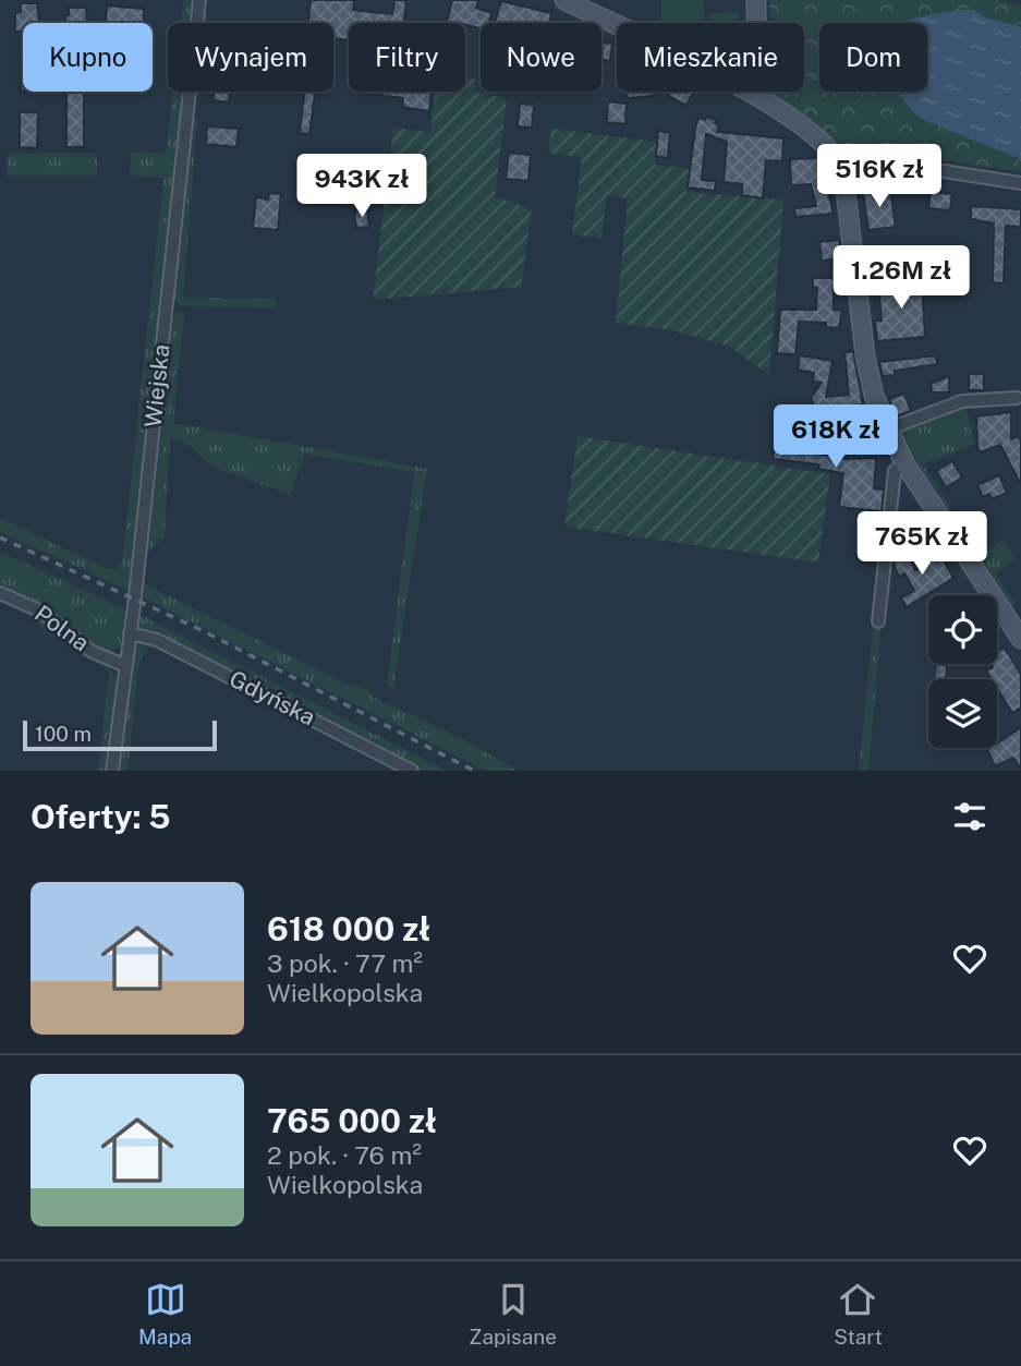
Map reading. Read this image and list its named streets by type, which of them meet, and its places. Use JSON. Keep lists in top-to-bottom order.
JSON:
{
  "streets": {
    "street": ["Wiejska", "Polna", "Gdyńska"]
  },
  "crossings": [
    ["Wiejska", "Polna"],
    ["Wiejska", "Gdyńska"]
  ],
  "scale_bar": "100 m",
  "page": {
    "chip": [
      "Kupno",
      "Wynajem",
      "Filtry",
      "Nowe",
      "Mieszkanie",
      "Dom"
    ],
    "price": [
      "516K zł",
      "943K zł",
      "1.26M zł",
      "618K zł",
      "765K zł"
    ],
    "scale": "100 m",
    "heading": "Oferty: 5",
    "list": [
      {
        "name": "618 000 zł",
        "note": "3 pok. · 77 m² · Wielkopolska"
      },
      {
        "name": "765 000 zł",
        "note": "2 pok. · 76 m² · Wielkopolska"
      }
    ],
    "tabs": ["Mapa", "Zapisane", "Start"]
  }
}
